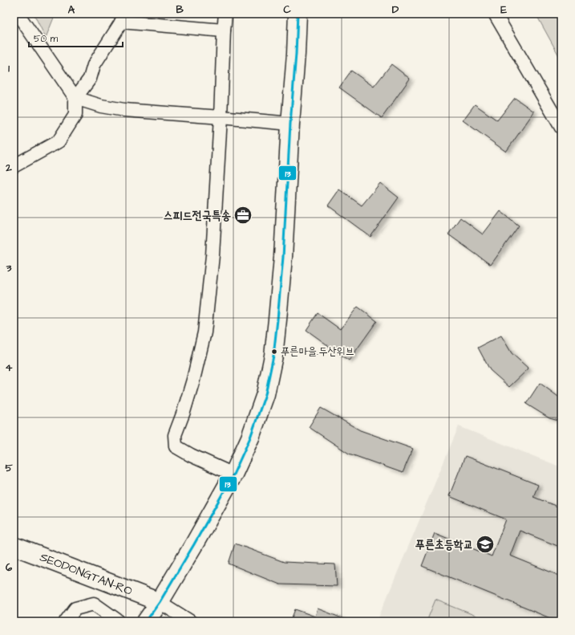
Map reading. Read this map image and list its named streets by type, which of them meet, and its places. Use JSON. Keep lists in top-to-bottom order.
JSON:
{
  "streets": {
    "street": ["SEODONGTAN-RO"]
  },
  "places": {
    "office": ["스피드전국특송"],
    "other": ["푸른마을.두산위브"],
    "school or university": ["푸른초등학교"]
  },
  "lines": ["transit line 13"],
  "scale_bar": "50 m",
  "grid": {
    "columns": [
      "A",
      "B",
      "C",
      "D",
      "E"
    ],
    "rows": [
      "1",
      "2",
      "3",
      "4",
      "5",
      "6"
    ]
  }
}
